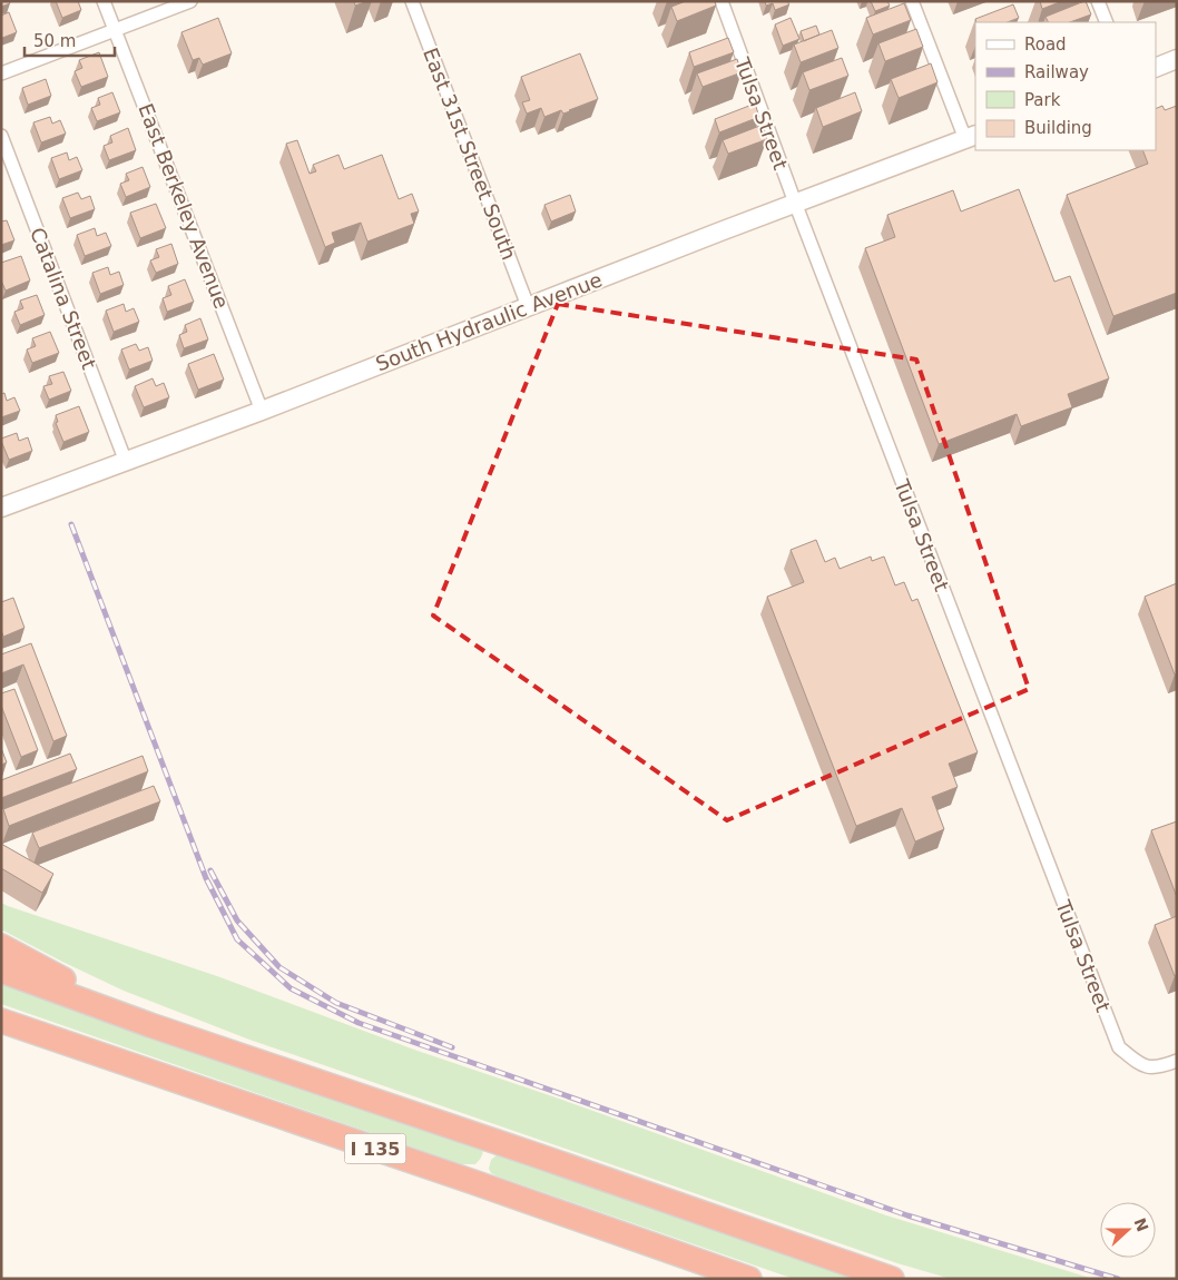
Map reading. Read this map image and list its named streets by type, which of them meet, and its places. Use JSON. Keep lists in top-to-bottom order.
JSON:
{
  "streets": {
    "highway": ["I 135"],
    "street": [
      "Tulsa Street",
      "East 31st Street South",
      "East Berkeley Avenue",
      "Catalina Street",
      "South Hydraulic Avenue"
    ]
  },
  "crossings": [
    ["Tulsa Street", "South Hydraulic Avenue"],
    ["East 31st Street South", "South Hydraulic Avenue"],
    ["East Berkeley Avenue", "South Hydraulic Avenue"],
    ["Catalina Street", "South Hydraulic Avenue"]
  ],
  "legend": [
    "Road",
    "Railway",
    "Park",
    "Building"
  ],
  "scale_bar": "50 m",
  "north": "right"
}
